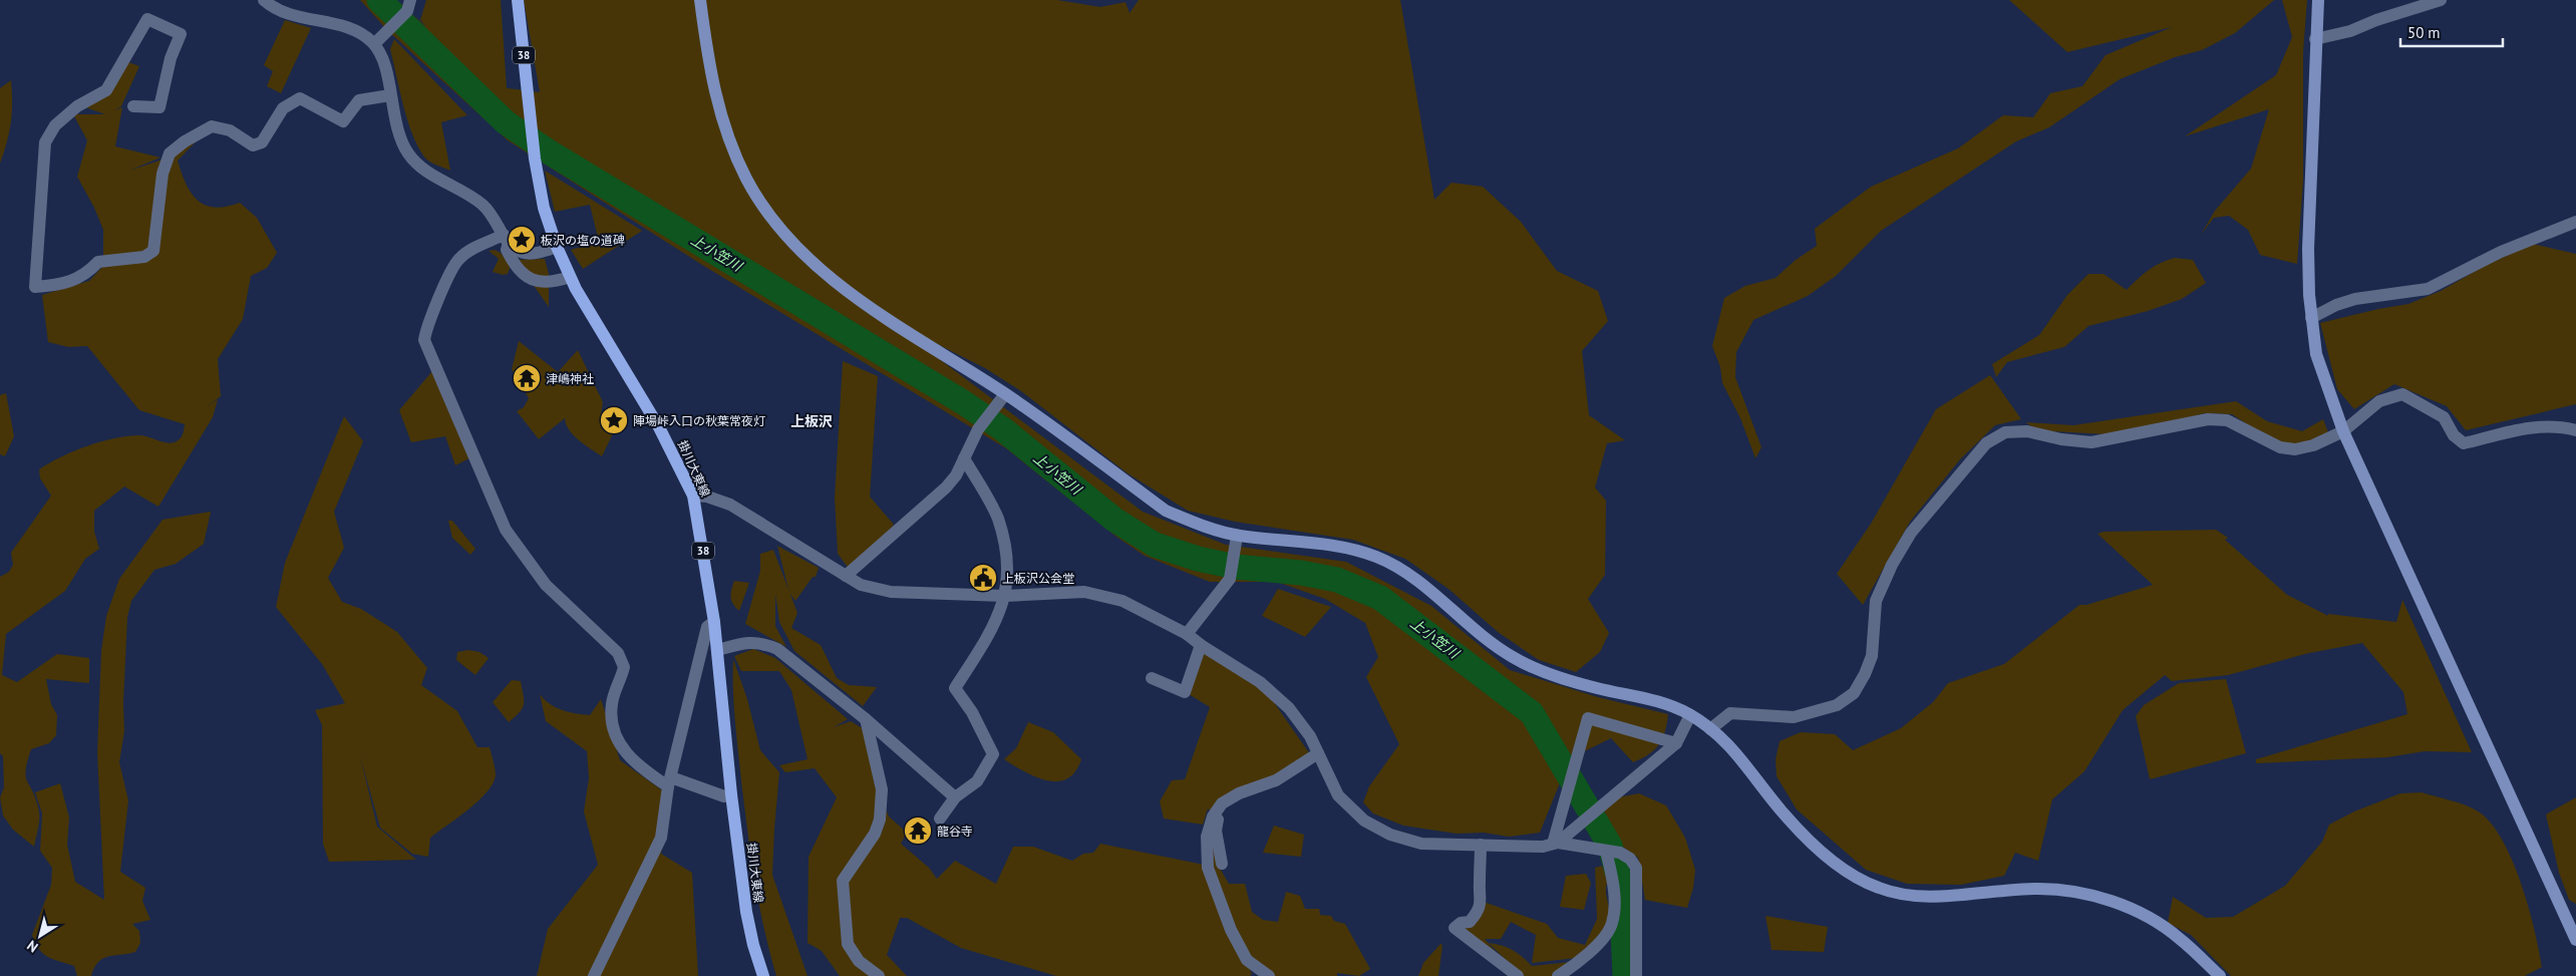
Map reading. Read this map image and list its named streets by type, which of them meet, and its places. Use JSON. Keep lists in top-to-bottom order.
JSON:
{
  "streets": {
    "main road": ["38", "掛川大東線"]
  },
  "districts": ["上板沢"],
  "water": ["上小笠川"],
  "places": {
    "place": ["板沢の塩の道碑", "陣場峠入口の秋葉常夜灯"],
    "temple": ["津嶋神社", "龍谷寺"],
    "public building": ["上板沢公会堂"]
  },
  "scale_bar": "50 m",
  "north": "bottom left"
}
